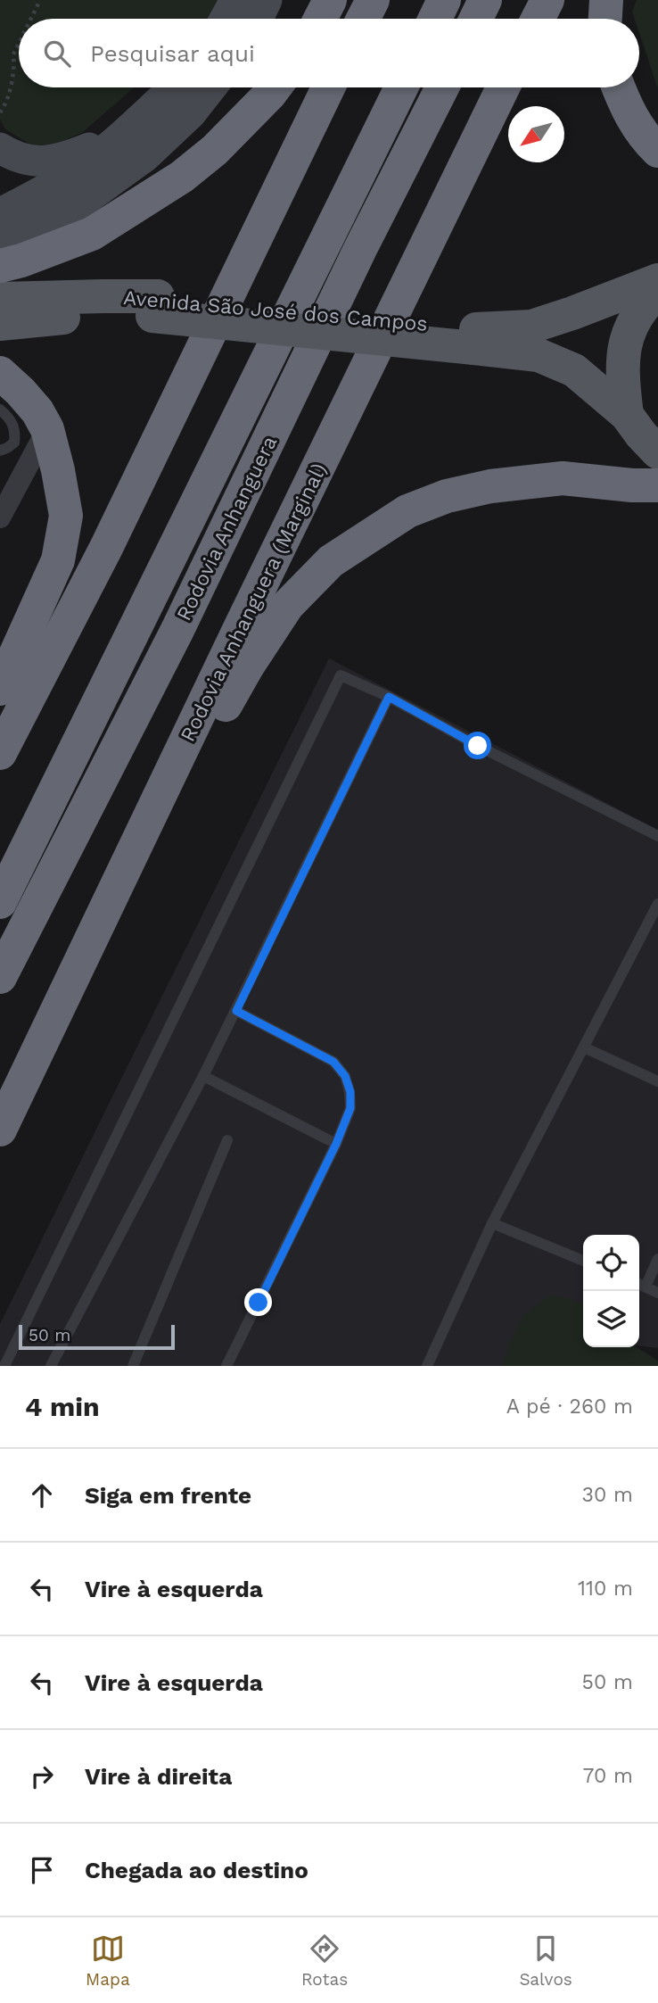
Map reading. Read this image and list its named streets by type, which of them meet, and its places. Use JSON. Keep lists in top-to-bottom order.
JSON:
{
  "streets": {
    "highway": ["Rodovia Anhanguera", "Rodovia Anhanguera (Marginal)"],
    "main road": ["Avenida São José dos Campos"]
  },
  "scale_bar": "50 m",
  "north": "bottom left",
  "page": {
    "search": "Pesquisar aqui",
    "scale": "50 m",
    "heading": ["4 min", "A pé · 260 m"],
    "list": [
      ["Siga em frente", "30 m"],
      ["Vire à esquerda", "110 m"],
      ["Vire à esquerda", "50 m"],
      ["Vire à direita", "70 m"],
      "Chegada ao destino"
    ],
    "nav": ["Mapa", "Rotas", "Salvos"]
  }
}
